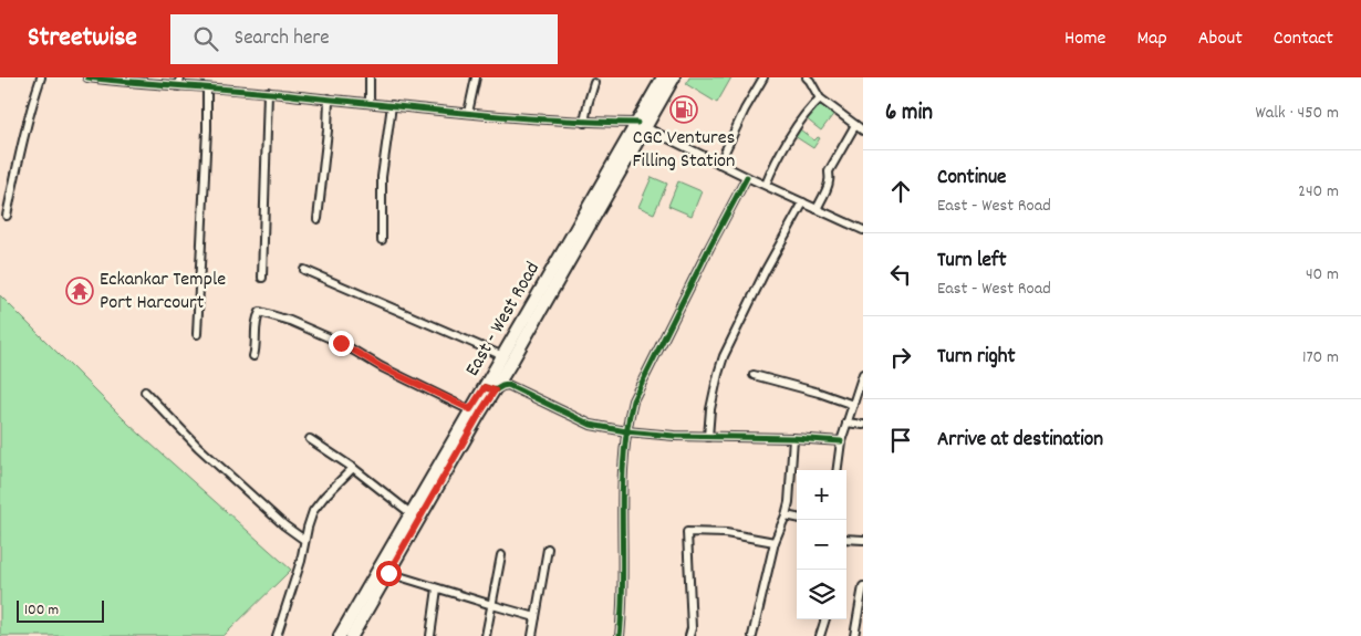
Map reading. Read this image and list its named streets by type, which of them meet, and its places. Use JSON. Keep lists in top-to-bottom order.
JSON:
{
  "streets": {
    "main road": ["East - West Road"]
  },
  "places": {
    "fuel station": ["CGC Ventures Filling Station"],
    "temple": ["Eckankar Temple Port Harcourt"]
  },
  "scale_bar": "100 m",
  "page": {
    "header": "Streetwise",
    "search": "Search here",
    "nav": [
      "Home",
      "Map",
      "About",
      "Contact"
    ],
    "heading": ["6 min", "Walk · 450 m"],
    "list": [
      ["Continue", "East - West Road", "240 m"],
      ["Turn left", "East - West Road", "40 m"],
      ["Turn right", "170 m"],
      "Arrive at destination"
    ],
    "map_buttons": ["+", "−"],
    "scale": "100 m"
  }
}
